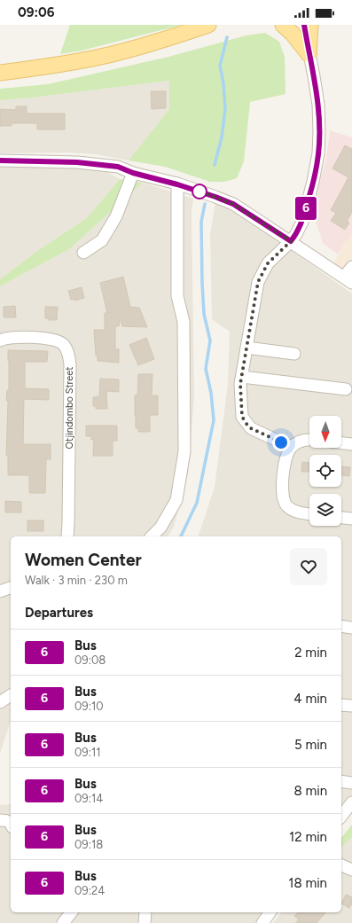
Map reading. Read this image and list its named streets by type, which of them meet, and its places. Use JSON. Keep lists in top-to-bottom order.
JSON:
{
  "streets": {
    "street": ["Otjindombo Street"]
  },
  "lines": ["bus line 6"],
  "north": "bottom",
  "page": {
    "status": "09:06",
    "on_map": "6",
    "heading": [
      ["Women Center", "Walk · 3 min · 230 m"],
      "Departures"
    ],
    "list": [
      {
        "mark": "6",
        "name": "Bus",
        "note": "09:08",
        "value": "2 min"
      },
      {
        "mark": "6",
        "name": "Bus",
        "note": "09:10",
        "value": "4 min"
      },
      {
        "mark": "6",
        "name": "Bus",
        "note": "09:11",
        "value": "5 min"
      },
      {
        "mark": "6",
        "name": "Bus",
        "note": "09:14",
        "value": "8 min"
      },
      {
        "mark": "6",
        "name": "Bus",
        "note": "09:18",
        "value": "12 min"
      },
      {
        "mark": "6",
        "name": "Bus",
        "note": "09:24",
        "value": "18 min"
      }
    ]
  }
}
